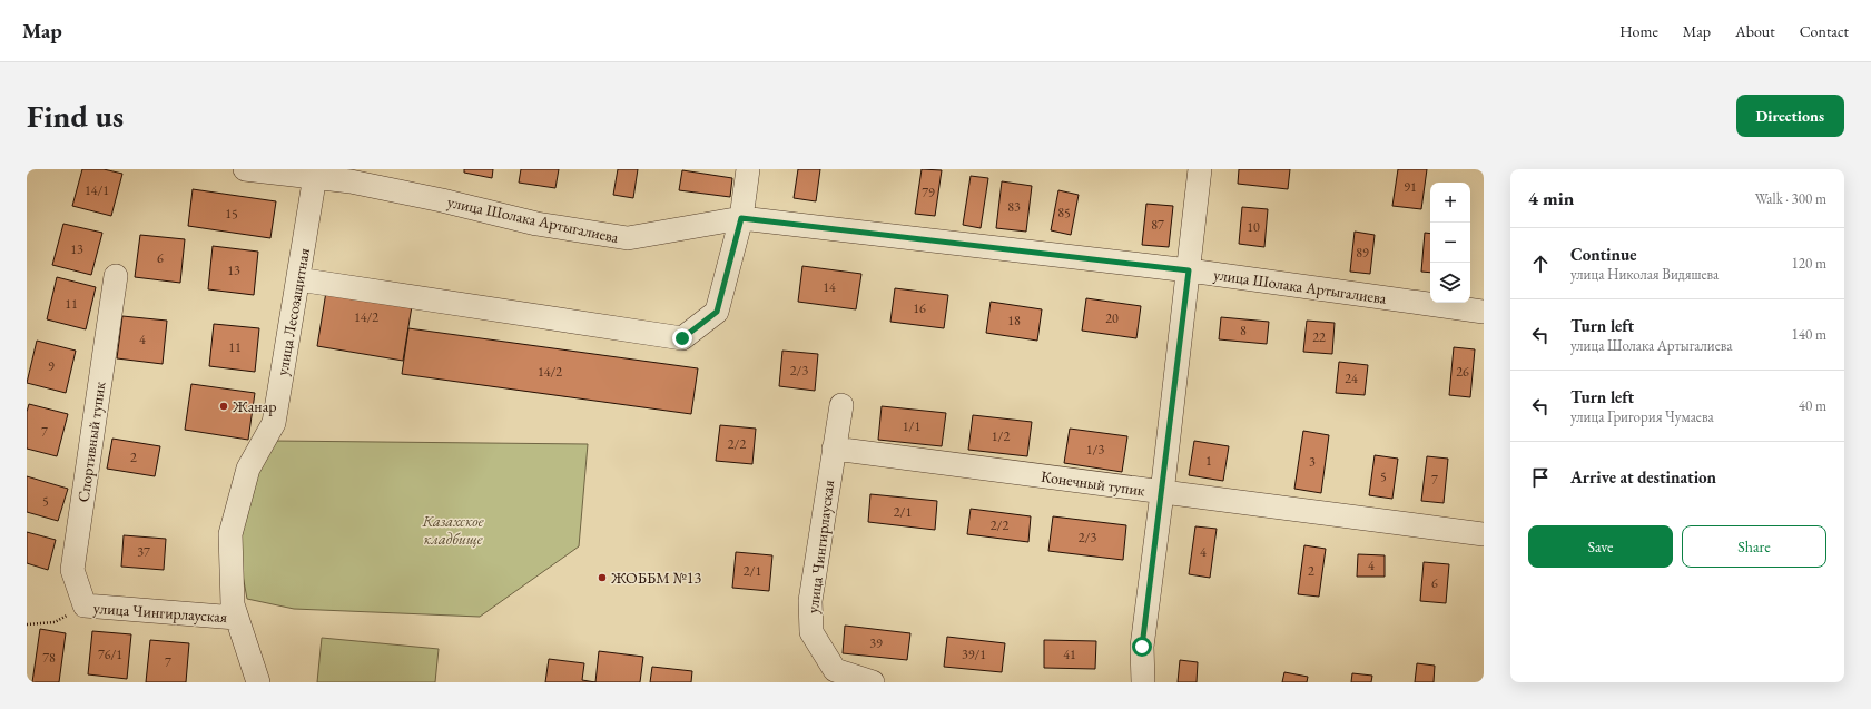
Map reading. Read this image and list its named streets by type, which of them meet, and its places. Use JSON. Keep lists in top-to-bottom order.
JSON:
{
  "streets": {
    "street": [
      "улица Шолака Артыгалиева",
      "улица Лесозащитная",
      "Спортивный тупик",
      "Конечный тупик",
      "улица Чингирлауская"
    ]
  },
  "crossings": [
    ["улица Шолака Артыгалиева", "улица Лесозащитная"],
    ["улица Лесозащитная", "улица Чингирлауская"],
    ["Спортивный тупик", "улица Чингирлауская"],
    ["Конечный тупик", "улица Чингирлауская"]
  ],
  "parks": ["Казахское кладбище"],
  "places": ["Жанар", "ЖОББМ №13"],
  "house_numbers": [
    "91",
    "14/1",
    "79",
    "83",
    "85",
    "15",
    "87",
    "10",
    "13",
    "89",
    "6",
    "13",
    "14",
    "11",
    "16",
    "14/2",
    "20",
    "18",
    "8",
    "22",
    "4",
    "11",
    "9",
    "2/3",
    "14/2",
    "26",
    "24",
    "1/1",
    "7",
    "1/2",
    "2/2",
    "1/3",
    "2",
    "1",
    "3",
    "5",
    "7",
    "5",
    "2/1",
    "2/2",
    "2/3",
    "37",
    "4",
    "4",
    "2/1",
    "2",
    "6",
    "39",
    "76/1",
    "39/1",
    "41",
    "78",
    "7"
  ],
  "page": {
    "header": "Map",
    "nav": [
      "Home",
      "Map",
      "About",
      "Contact"
    ],
    "buttons": [
      "Directions",
      ["Save", "Share"]
    ],
    "title": "Find us",
    "heading": ["4 min", "Walk · 300 m"],
    "map_buttons": ["+", "−"],
    "list": [
      ["Continue", "улица Николая Видяшева", "120 m"],
      ["Turn left", "улица Шолака Артыгалиева", "140 m"],
      ["Turn left", "улица Григория Чумаева", "40 m"],
      "Arrive at destination"
    ]
  }
}
